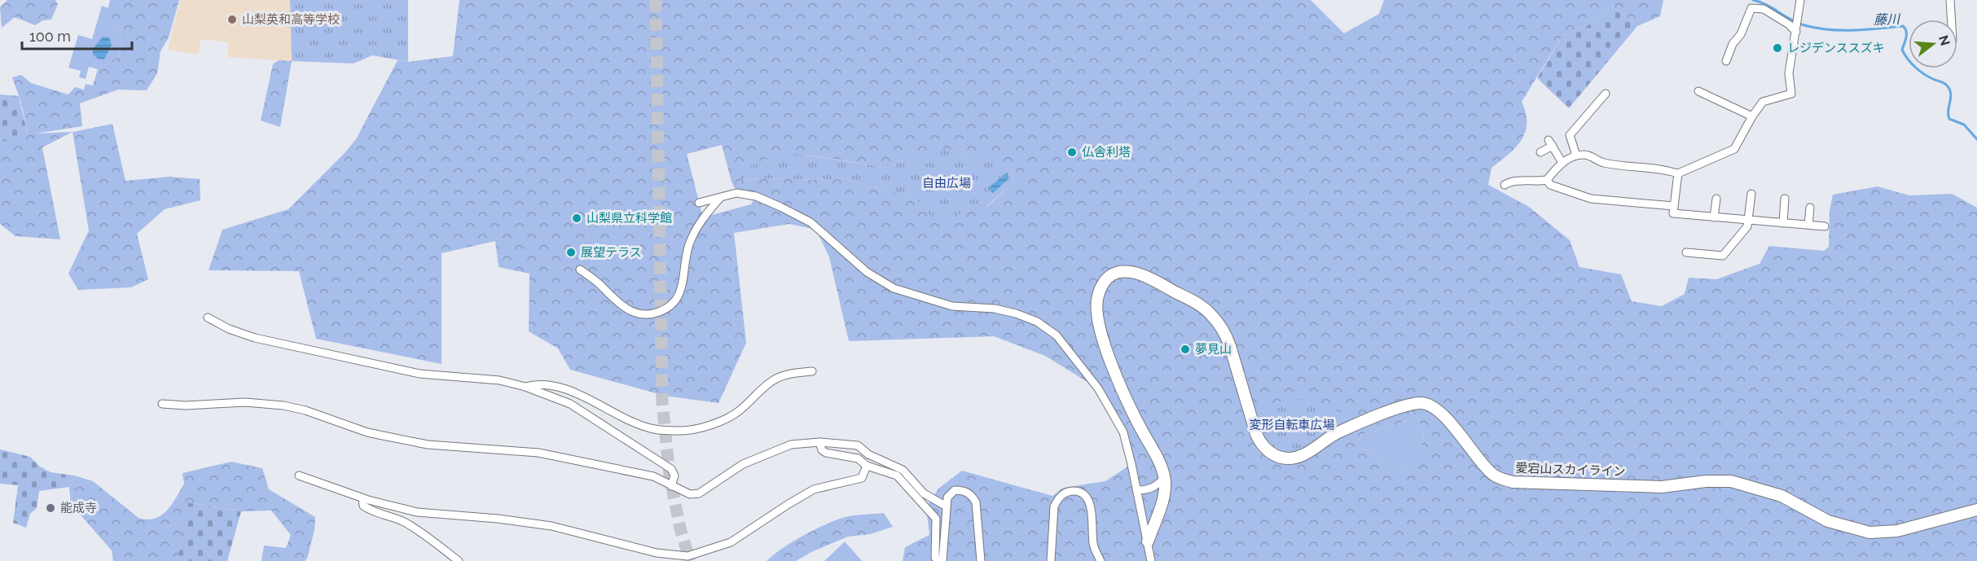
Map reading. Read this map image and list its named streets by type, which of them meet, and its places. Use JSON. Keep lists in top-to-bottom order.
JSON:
{
  "streets": {
    "main road": ["愛宕山スカイライン"]
  },
  "water": ["藤川"],
  "parks": ["自由広場", "変形自転車広場"],
  "places": [
    "山梨英和高等学校",
    "レジデンススズキ",
    "仏舎利塔",
    "山梨県立科学館",
    "展望テラス",
    "夢見山",
    "能成寺"
  ],
  "scale_bar": "100 m",
  "north": "right"
}
